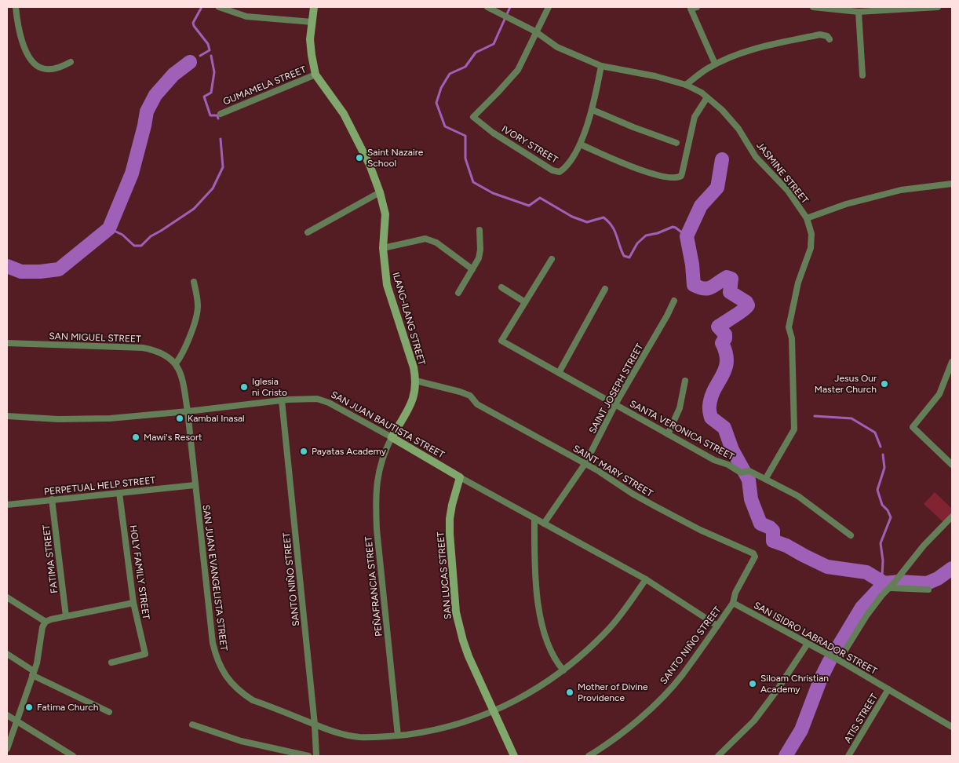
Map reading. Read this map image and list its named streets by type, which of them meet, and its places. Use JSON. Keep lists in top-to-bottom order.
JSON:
{
  "streets": {
    "street": [
      "GUMAMELA STREET",
      "IVORY STREET",
      "JASMINE STREET",
      "ILANG-ILANG STREET",
      "SAN MIGUEL STREET",
      "SAINT JOSEPH STREET",
      "SAN JUAN BAUTISTA STREET",
      "SANTA VERONICA STREET",
      "SAINT MARY STREET",
      "PERPETUAL HELP STREET",
      "FATIMA STREET",
      "HOLY FAMILY STREET",
      "SAN LUCAS STREET",
      "SAN JUAN EVANGELISTA STREET",
      "SANTO NIÑO STREET",
      "PEÑAFRANCIA STREET",
      "SAN ISIDRO LABRADOR STREET",
      "ATIS STREET"
    ]
  },
  "crossings": [
    ["GUMAMELA STREET", "ILANG-ILANG STREET"],
    ["IVORY STREET", "JASMINE STREET"],
    ["JASMINE STREET", "SANTA VERONICA STREET"],
    ["ILANG-ILANG STREET", "SAN JUAN BAUTISTA STREET"],
    ["ILANG-ILANG STREET", "SAINT MARY STREET"],
    ["ILANG-ILANG STREET", "PEÑAFRANCIA STREET"],
    ["SAINT JOSEPH STREET", "SAN JUAN BAUTISTA STREET"],
    ["SAINT JOSEPH STREET", "SANTA VERONICA STREET"],
    ["SAINT JOSEPH STREET", "SAINT MARY STREET"],
    ["SAN JUAN BAUTISTA STREET", "SAN LUCAS STREET"],
    ["SAN JUAN BAUTISTA STREET", "SAN JUAN EVANGELISTA STREET"],
    ["SAN JUAN BAUTISTA STREET", "SANTO NIÑO STREET"],
    ["SAN JUAN BAUTISTA STREET", "PEÑAFRANCIA STREET"],
    ["SAINT MARY STREET", "SANTO NIÑO STREET"],
    ["SAINT MARY STREET", "SAN ISIDRO LABRADOR STREET"],
    ["PERPETUAL HELP STREET", "FATIMA STREET"],
    ["PERPETUAL HELP STREET", "HOLY FAMILY STREET"],
    ["PERPETUAL HELP STREET", "SAN JUAN EVANGELISTA STREET"],
    ["SAN LUCAS STREET", "SAN JUAN EVANGELISTA STREET"],
    ["SAN JUAN EVANGELISTA STREET", "SANTO NIÑO STREET"],
    ["SAN JUAN EVANGELISTA STREET", "PEÑAFRANCIA STREET"],
    ["SANTO NIÑO STREET", "SAN ISIDRO LABRADOR STREET"],
    ["SAN ISIDRO LABRADOR STREET", "ATIS STREET"]
  ],
  "places": [
    "Saint Nazaire School",
    "Jesus Our Master Church",
    "Iglesia ni Cristo",
    "Kambal Inasal",
    "Mawi's Resort",
    "Payatas Academy",
    "Siloam Christian Academy",
    "Mother of Divine Providence",
    "Fatima Church"
  ]
}
